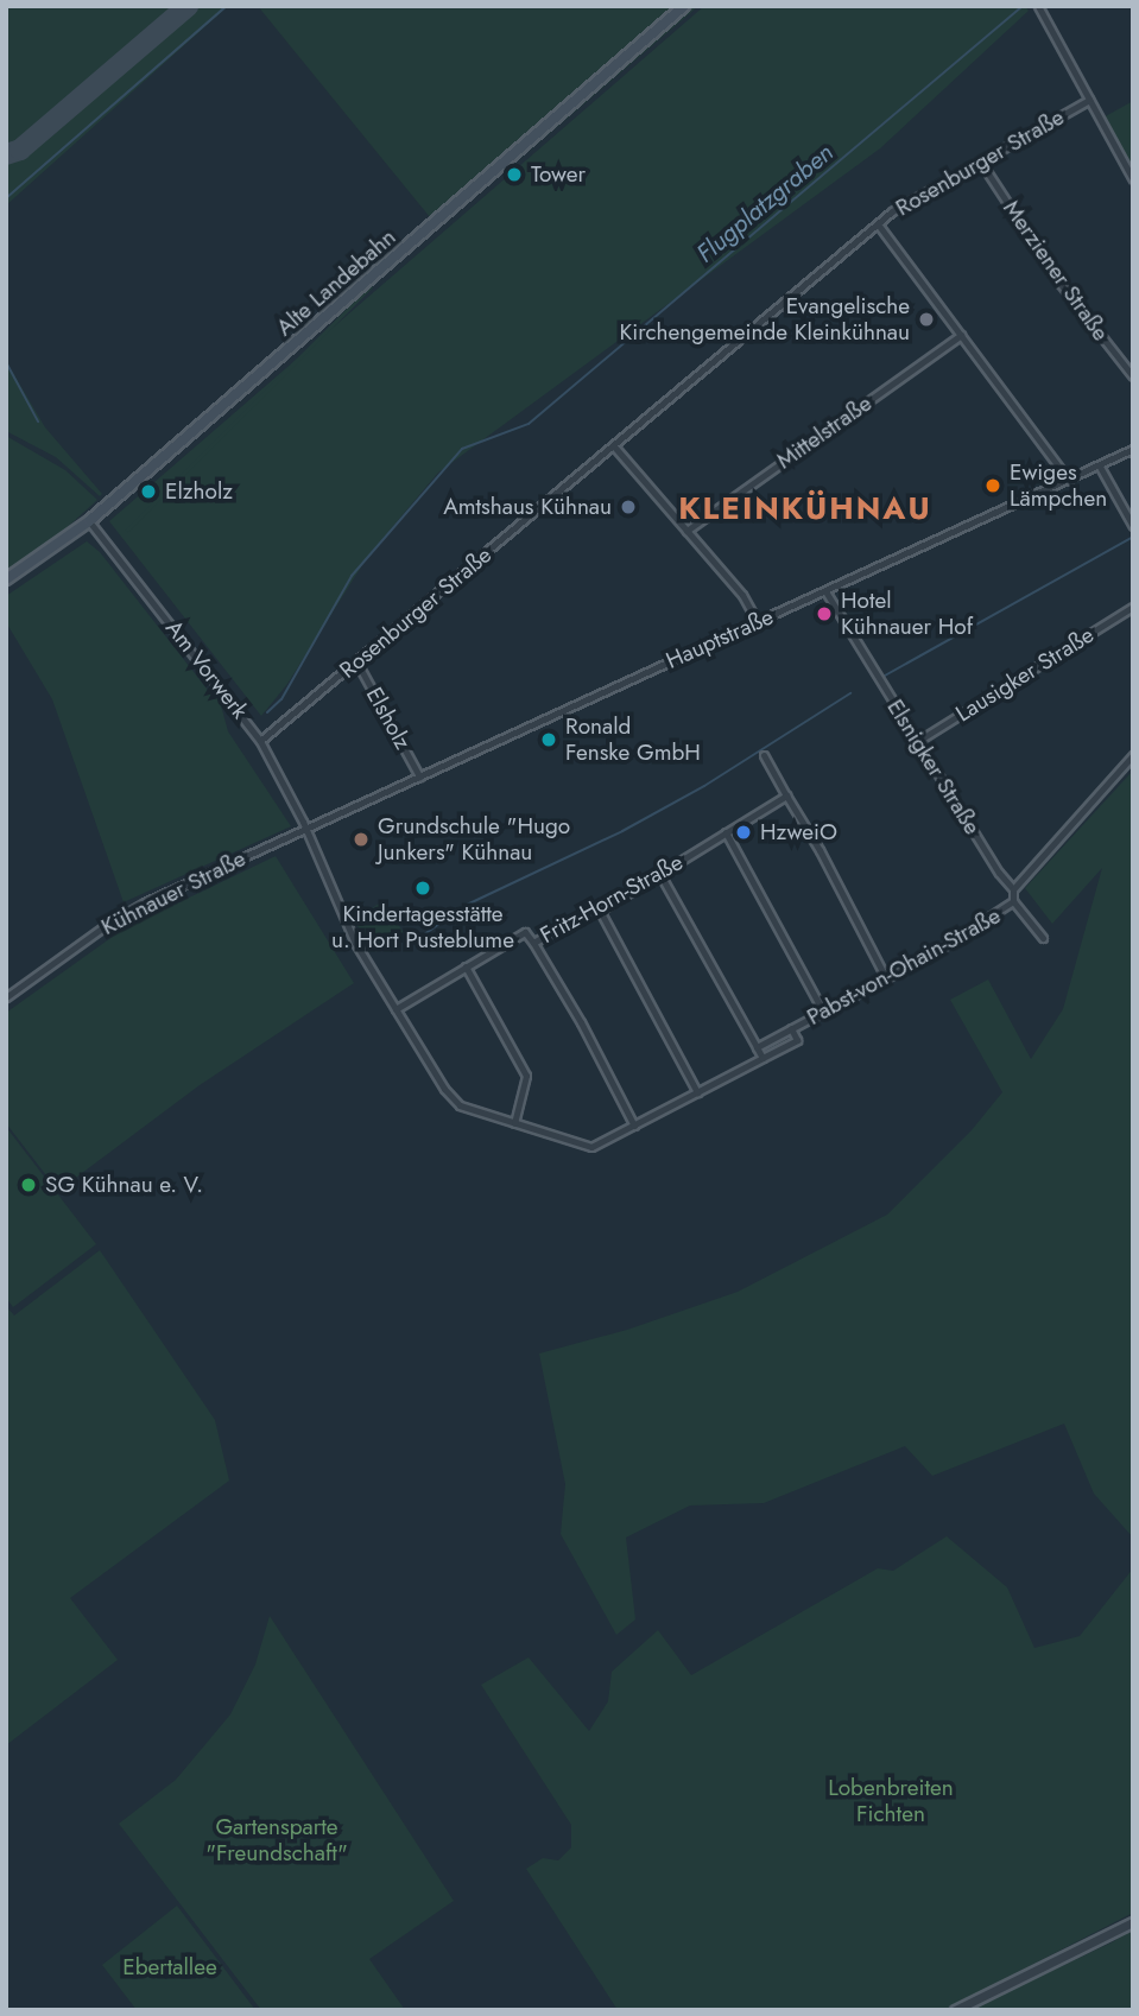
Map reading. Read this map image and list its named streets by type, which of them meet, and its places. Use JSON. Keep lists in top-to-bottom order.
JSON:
{
  "streets": {
    "main road": ["Alte Landebahn"],
    "street": [
      "Rosenburger Straße",
      "Merziener Straße",
      "Mittelstraße",
      "Hauptstraße",
      "Am Vorwerk",
      "Lausigker Straße",
      "Elsholz",
      "Elsnigker Straße",
      "Kühnauer Straße",
      "Fritz-Horn-Straße",
      "Pabst-von-Ohain-Straße"
    ]
  },
  "crossings": [
    ["Rosenburger Straße", "Merziener Straße"],
    ["Rosenburger Straße", "Am Vorwerk"],
    ["Rosenburger Straße", "Elsholz"],
    ["Alte Landebahn", "Am Vorwerk"],
    ["Hauptstraße", "Am Vorwerk"],
    ["Hauptstraße", "Elsholz"],
    ["Hauptstraße", "Elsnigker Straße"],
    ["Hauptstraße", "Kühnauer Straße"],
    ["Hauptstraße", "Pabst-von-Ohain-Straße"],
    ["Am Vorwerk", "Kühnauer Straße"],
    ["Am Vorwerk", "Pabst-von-Ohain-Straße"],
    ["Lausigker Straße", "Elsnigker Straße"],
    ["Kühnauer Straße", "Pabst-von-Ohain-Straße"],
    ["Fritz-Horn-Straße", "Pabst-von-Ohain-Straße"]
  ],
  "districts": ["KLEINKÜHNAU"],
  "water": ["Flugplatzgraben"],
  "parks": ["Lobenbreiten Fichten", "Gartensparte \"Freundschaft\"", "Ebertallee"],
  "places": [
    "Tower",
    "Evangelische Kirchengemeinde Kleinkühnau",
    "Ewiges Lämpchen",
    "Elzholz",
    "Amtshaus Kühnau",
    "Hotel Kühnauer Hof",
    "Ronald Fenske GmbH",
    "HzweiO",
    "Grundschule \"Hugo Junkers\" Kühnau",
    "Kindertagesstätte u. Hort Pusteblume",
    "SG Kühnau e. V."
  ]
}
